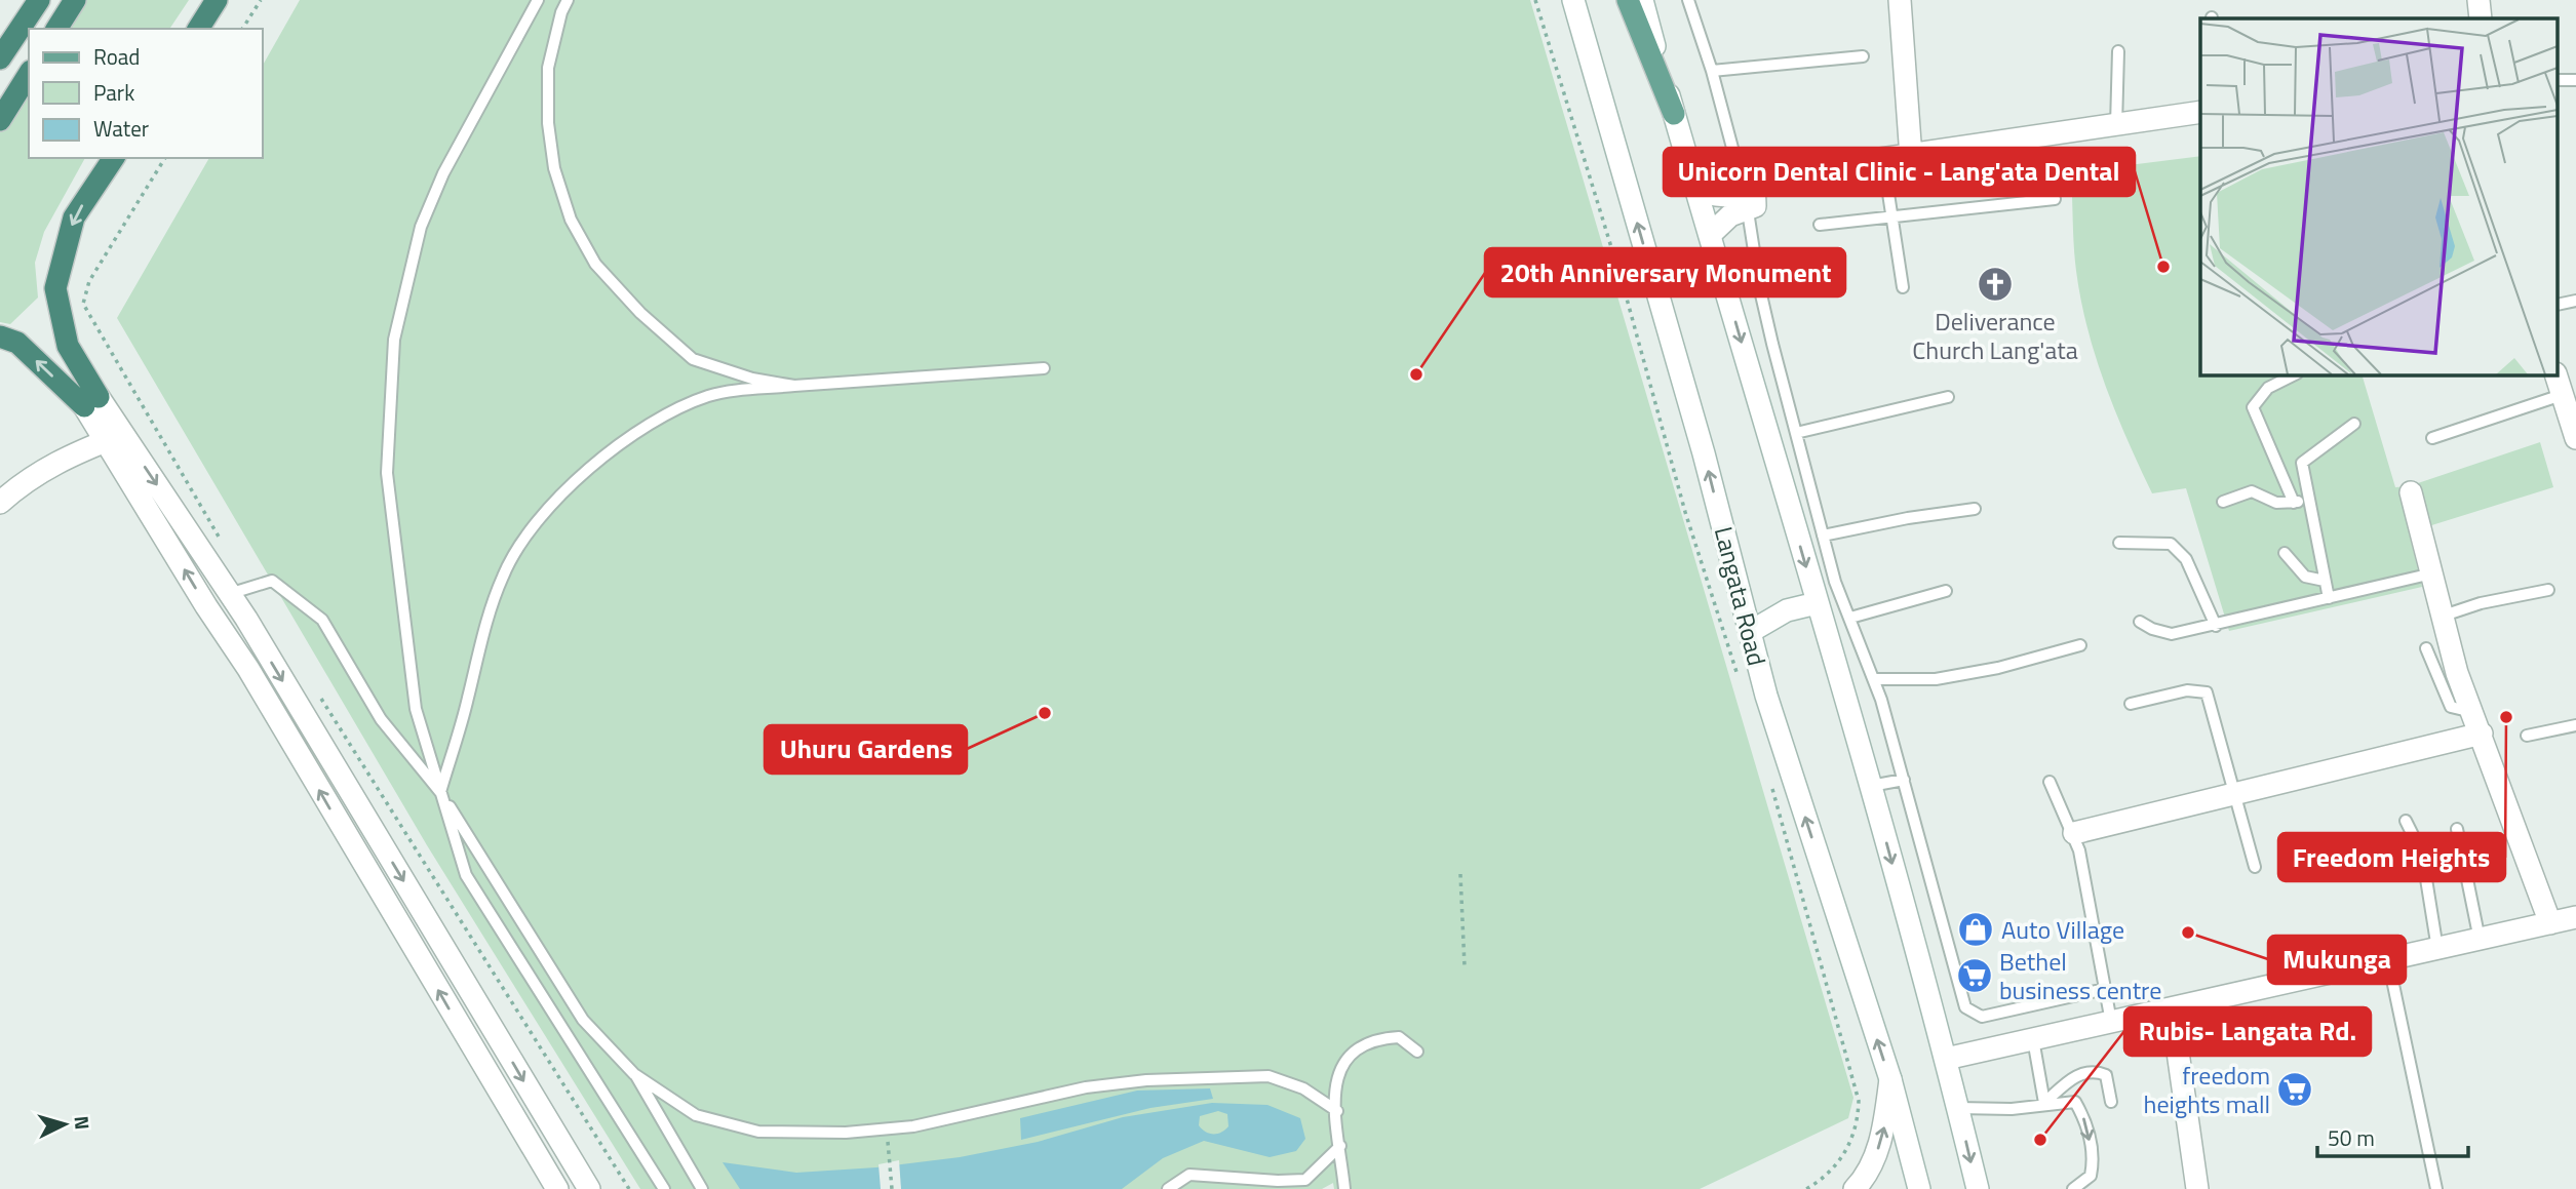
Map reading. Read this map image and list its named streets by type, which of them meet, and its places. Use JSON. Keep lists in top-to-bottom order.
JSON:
{
  "streets": {
    "street": ["Langata Road"]
  },
  "places": {
    "other": [
      "Unicorn Dental Clinic - Lang'ata Dental",
      "20th Anniversary Monument",
      "Uhuru Gardens",
      "Freedom Heights",
      "Mukunga",
      "Rubis- Langata Rd."
    ],
    "church": ["Deliverance Church Lang'ata"],
    "shop": ["Auto Village"],
    "supermarket": ["Bethel business centre", "freedom heights mall"]
  },
  "legend": ["Road", "Park", "Water"],
  "scale_bar": "50 m",
  "north": "right"
}
